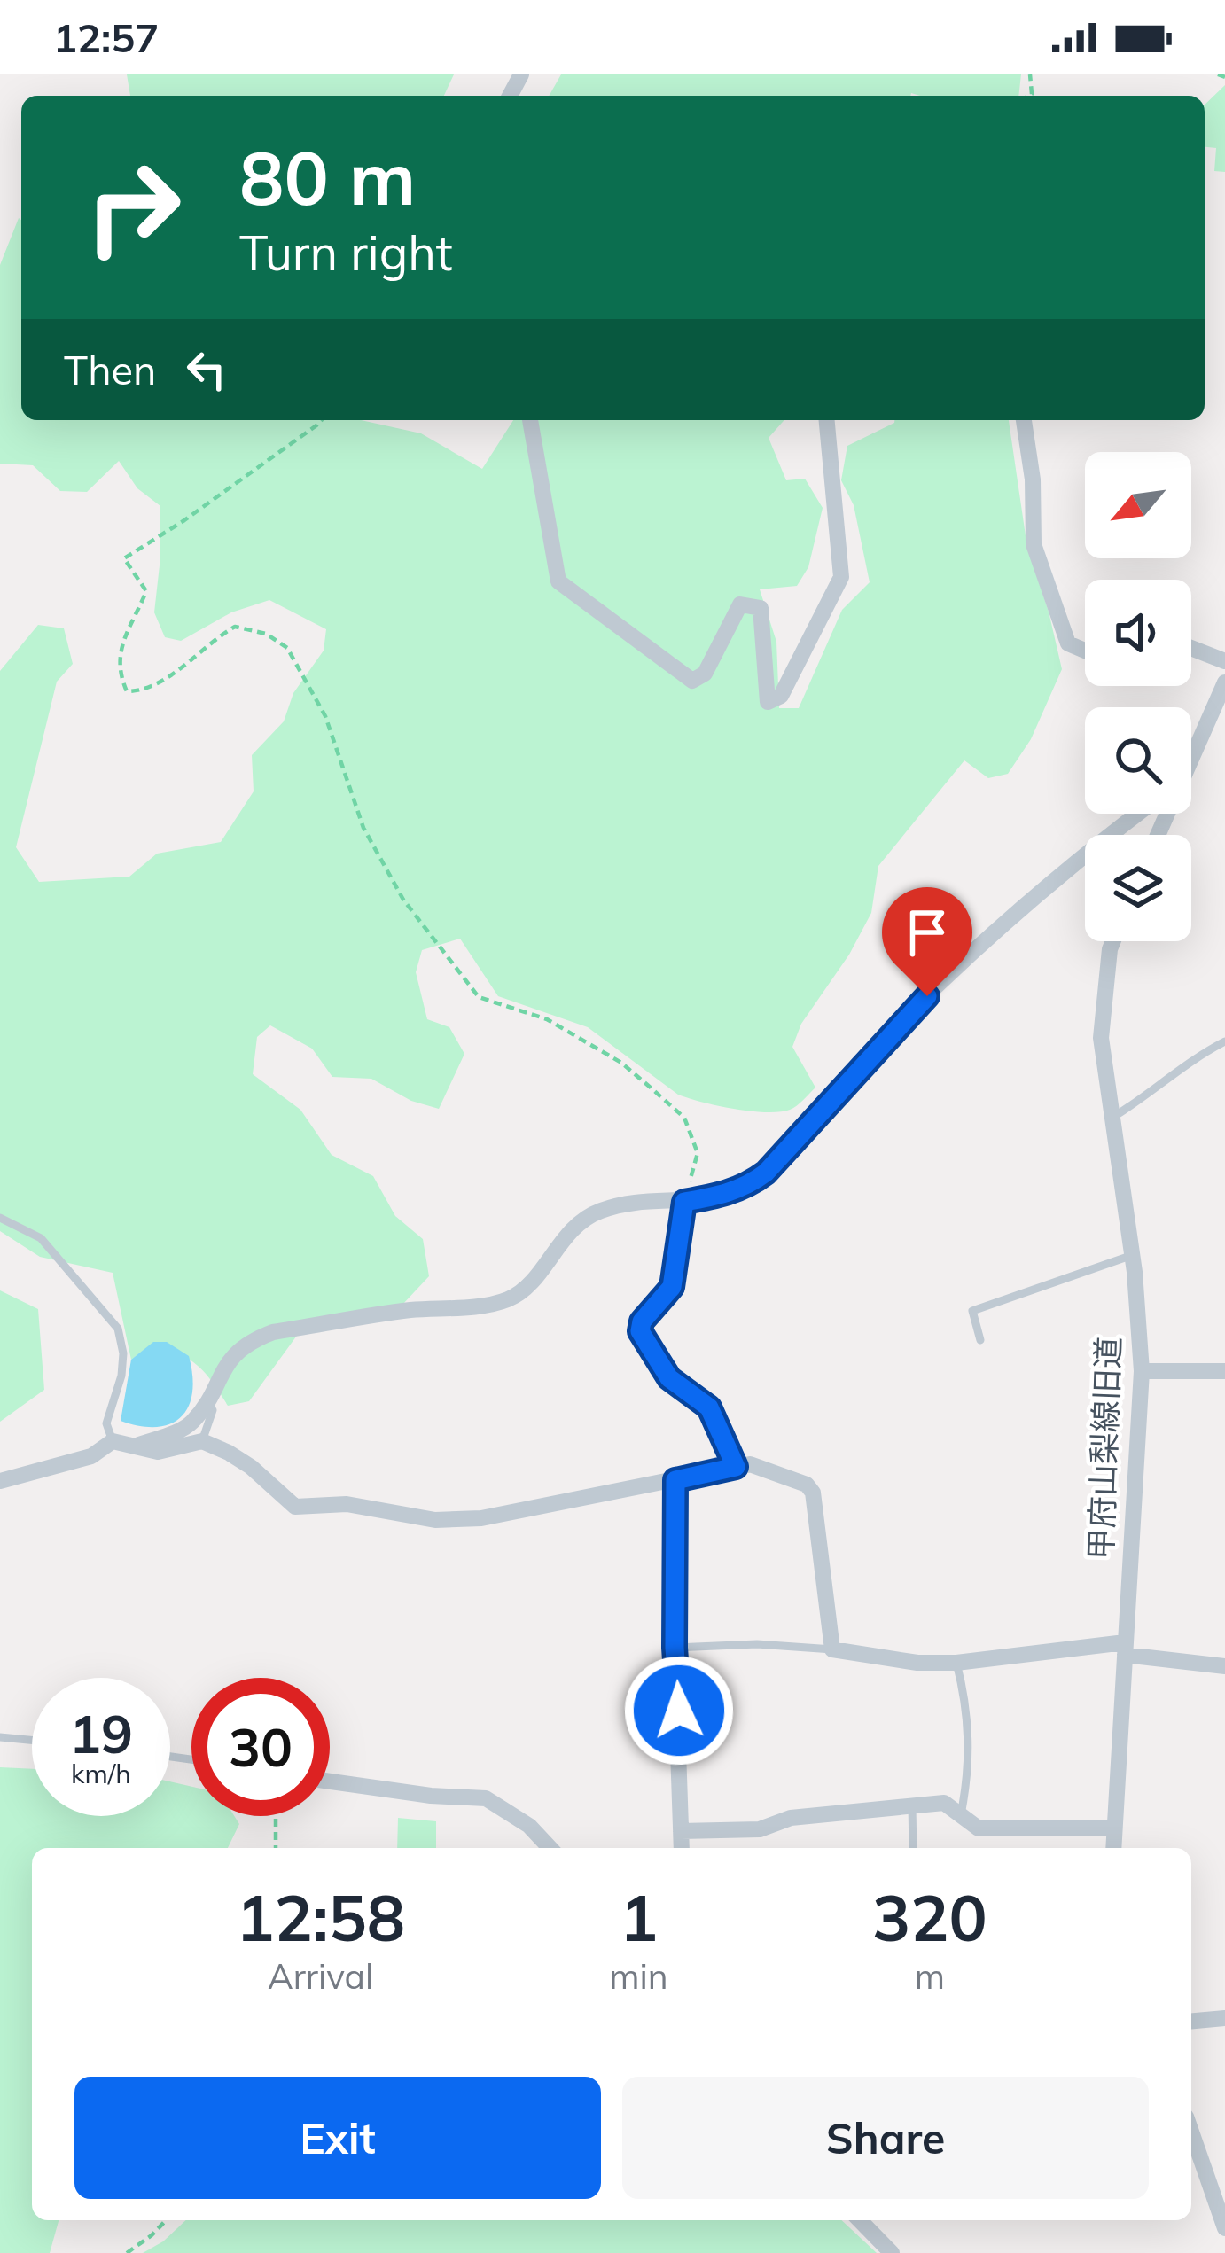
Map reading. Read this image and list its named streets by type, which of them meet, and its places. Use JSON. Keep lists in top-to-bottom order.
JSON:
{
  "streets": {
    "street": ["甲府山梨線旧道"]
  },
  "north": "bottom left",
  "page": {
    "status": "12:57",
    "turn": ["80 m", "Turn right"],
    "then": "Then",
    "speed": "19 km/h",
    "limit": "30",
    "eta": [
      "12:58",
      "Arrival",
      "1",
      "min",
      "320",
      "m"
    ],
    "buttons": ["Exit", "Share"]
  }
}
